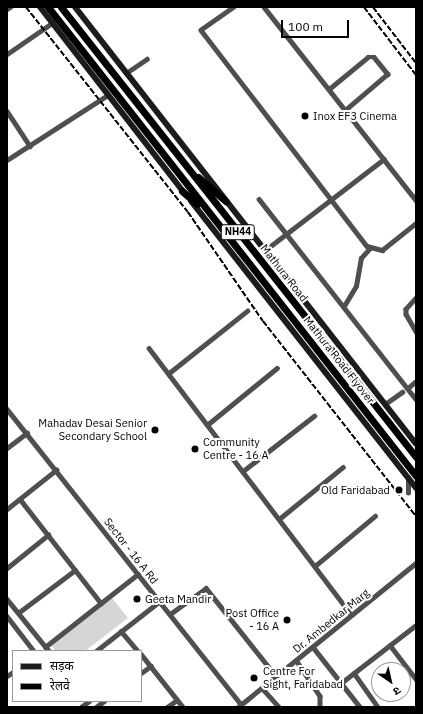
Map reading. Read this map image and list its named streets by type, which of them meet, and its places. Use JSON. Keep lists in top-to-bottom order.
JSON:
{
  "streets": {
    "highway": ["NH44", "Mathura Road", "Mathura Road Flyover"],
    "street": ["Sector - 16 A Rd", "Dr. Ambedkar Marg"]
  },
  "crossings": [
    ["NH44", "Mathura Road Flyover"],
    ["Sector - 16 A Rd", "Dr. Ambedkar Marg"]
  ],
  "places": [
    "Inox EF3 Cinema",
    "Mahadav Desai Senior Secondary School",
    "Community Centre - 16 A",
    "Old Faridabad",
    "Geeta Mandir",
    "Post Office - 16 A",
    "Centre For Sight, Faridabad"
  ],
  "legend": ["सड़क", "रेलवे"],
  "scale_bar": "100 m",
  "north": "bottom right"
}
